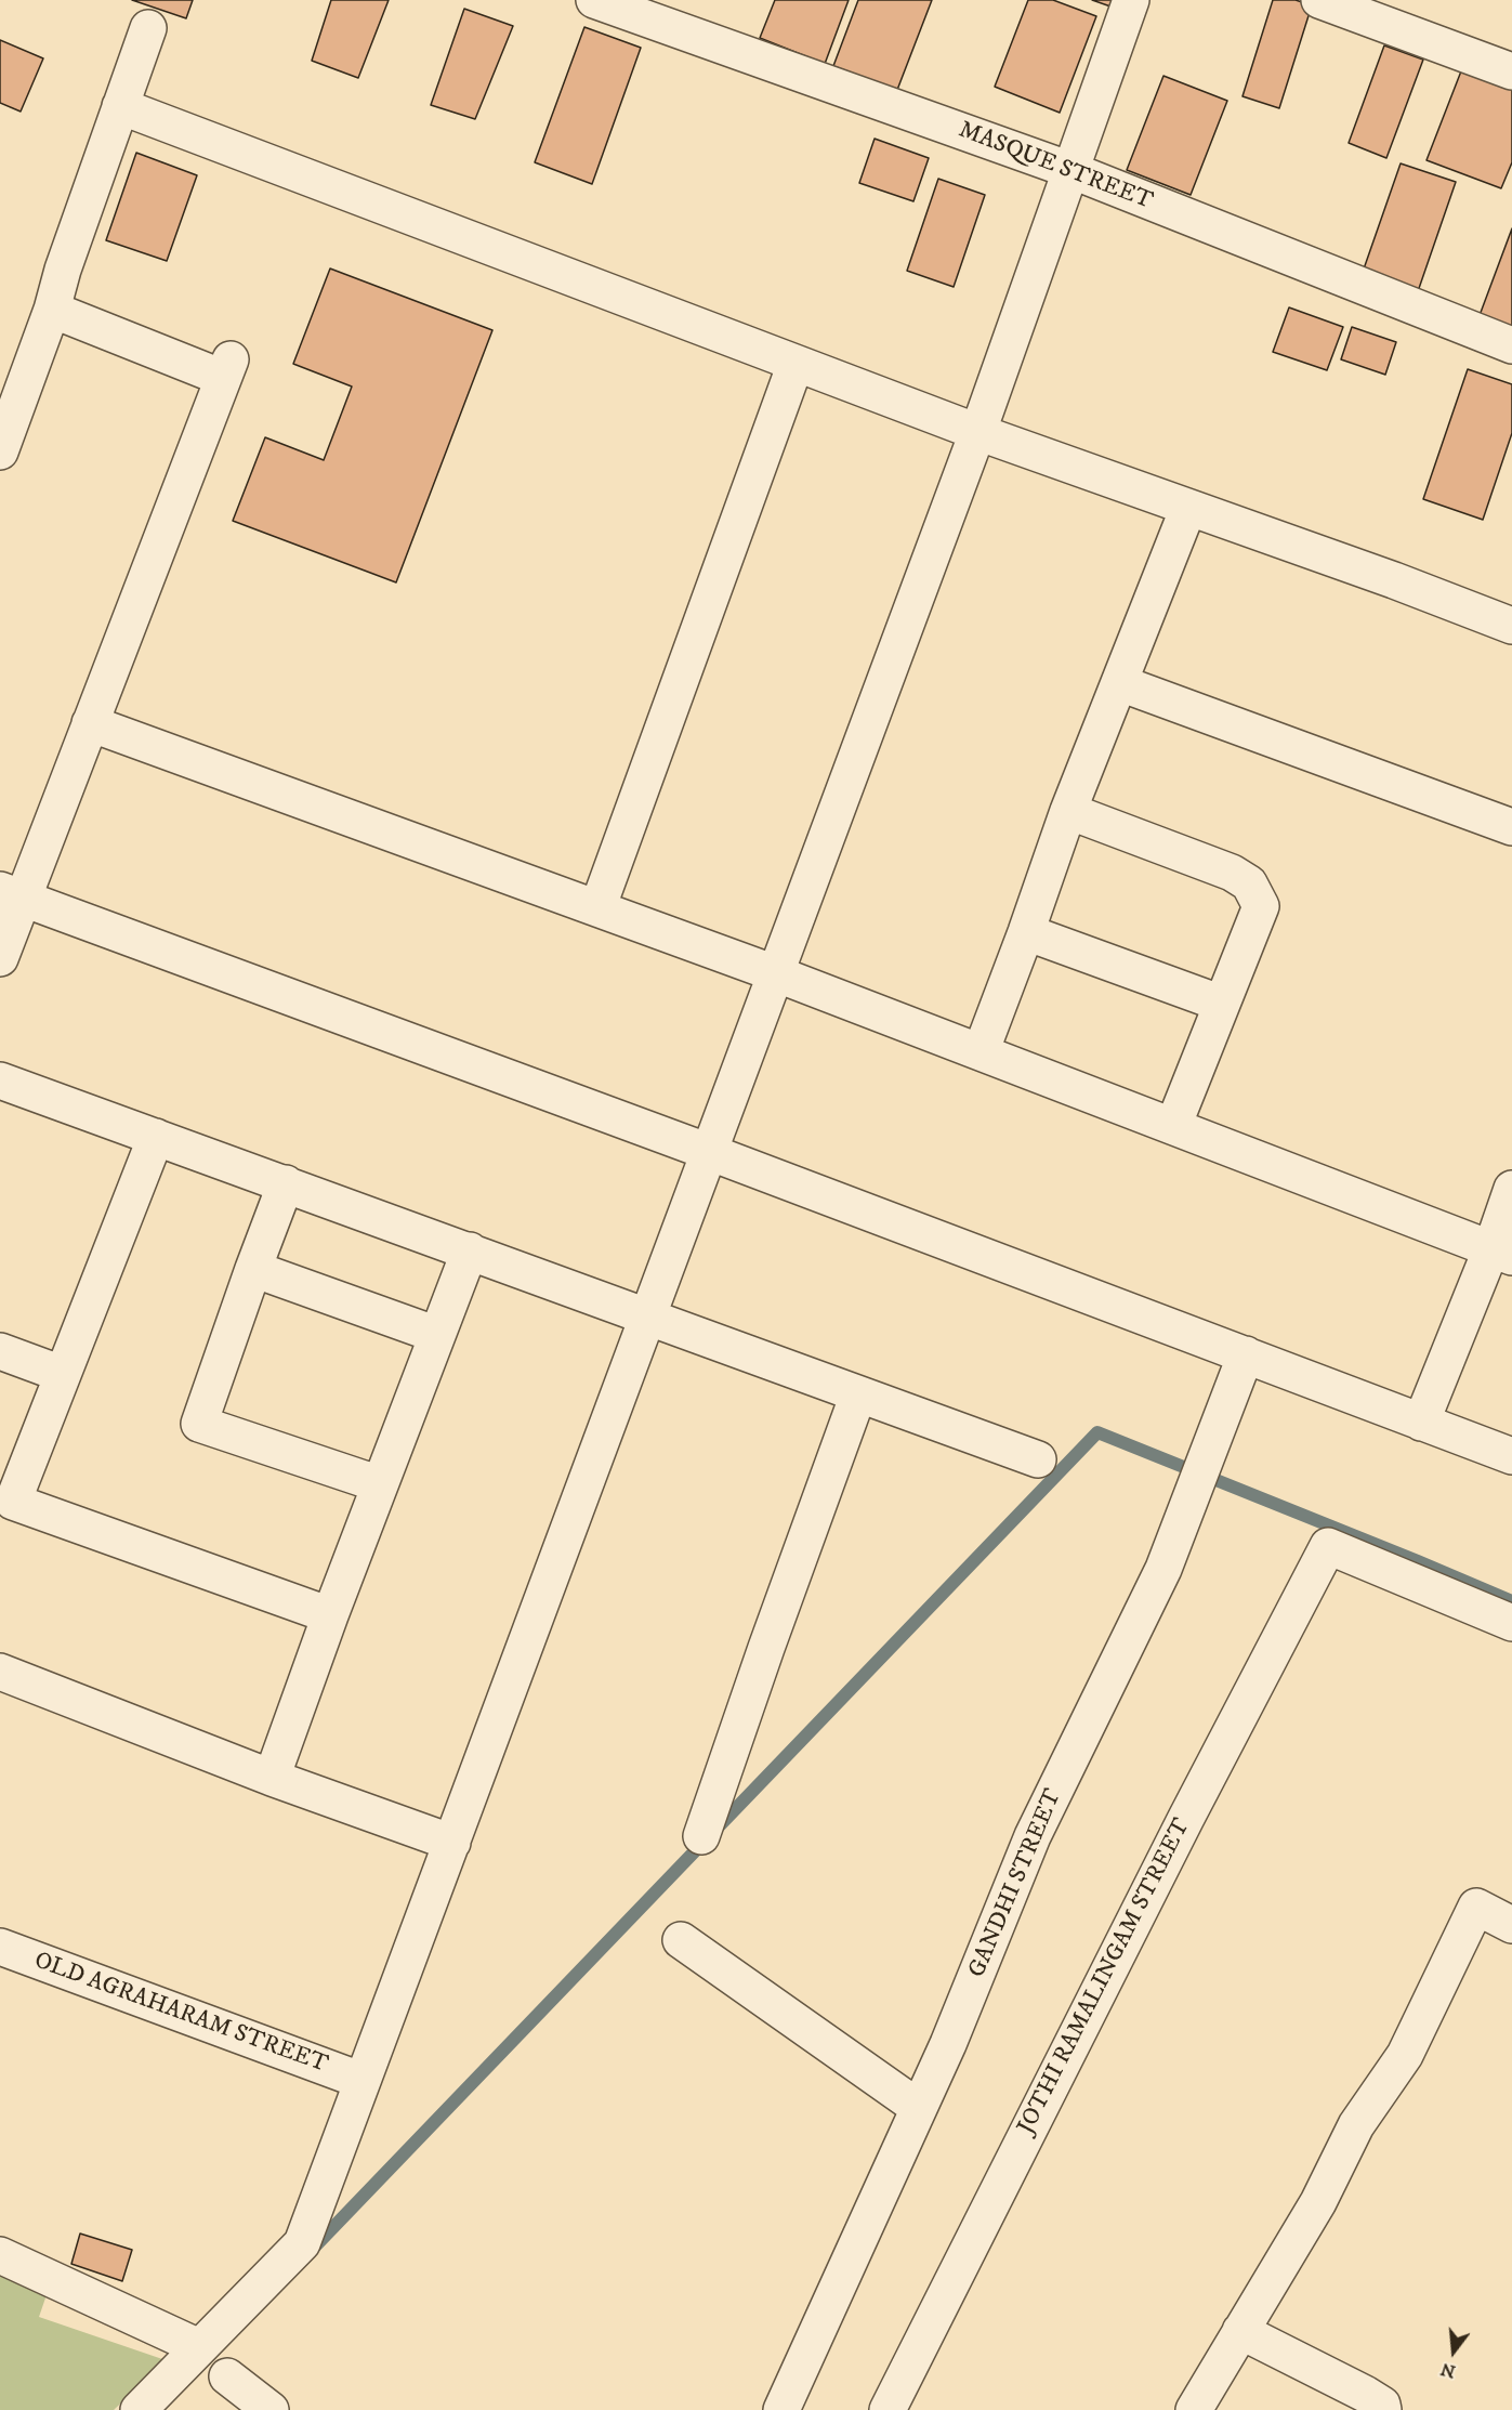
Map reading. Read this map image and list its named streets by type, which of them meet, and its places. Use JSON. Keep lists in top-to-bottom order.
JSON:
{
  "streets": {
    "street": [
      "MASQUE STREET",
      "GANDHI STREET",
      "JOTHI RAMALINGAM STREET",
      "OLD AGRAHARAM STREET"
    ]
  },
  "north": "bottom"
}
